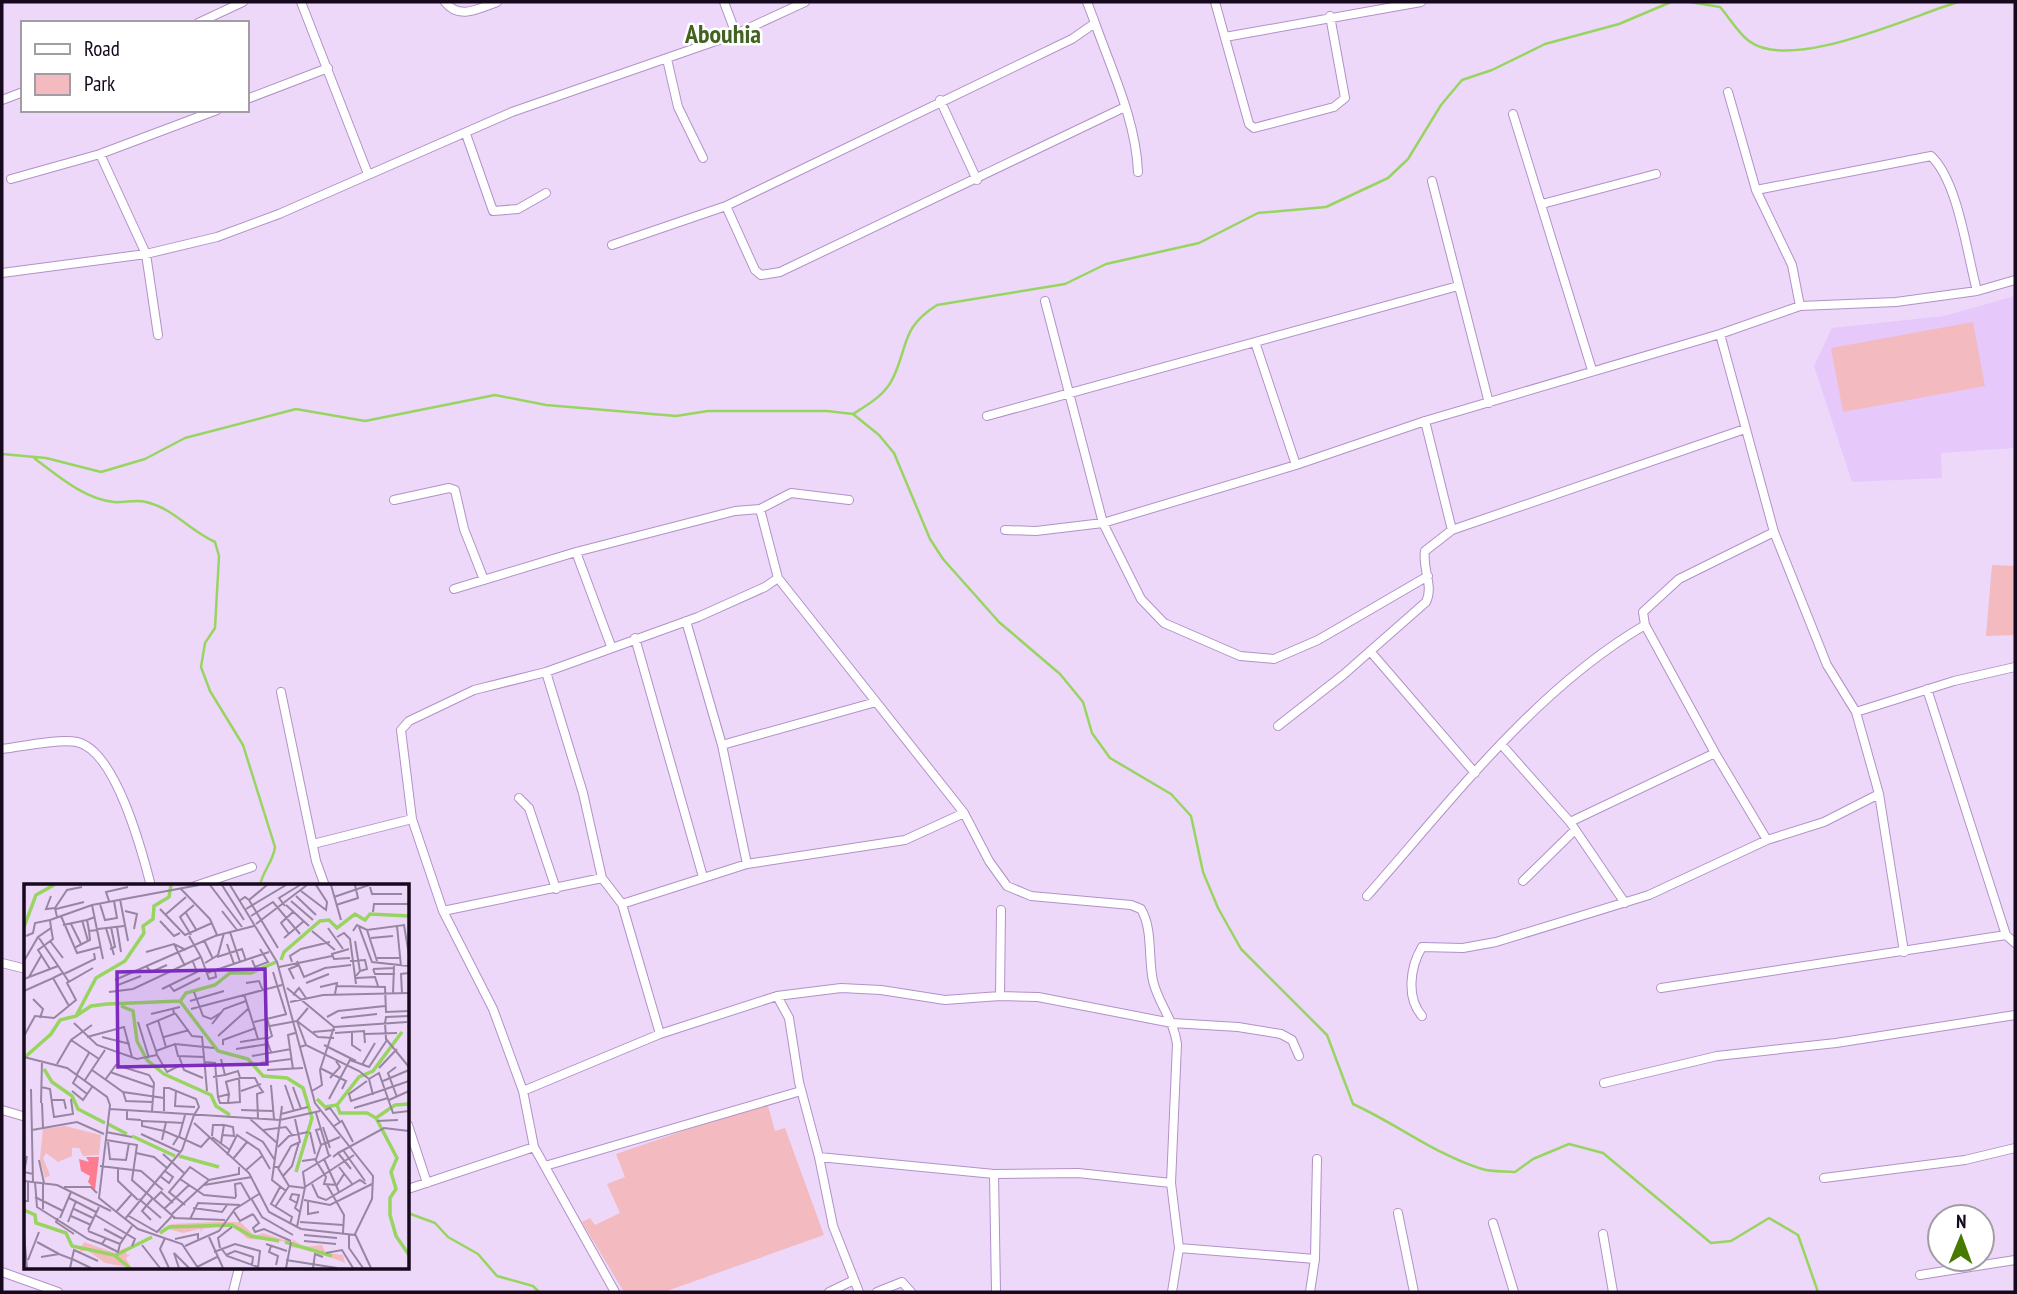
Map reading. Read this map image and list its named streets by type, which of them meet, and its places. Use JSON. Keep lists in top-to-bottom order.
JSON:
{
  "districts": ["Abouhia"],
  "legend": ["Road", "Park"],
  "north": "top"
}
